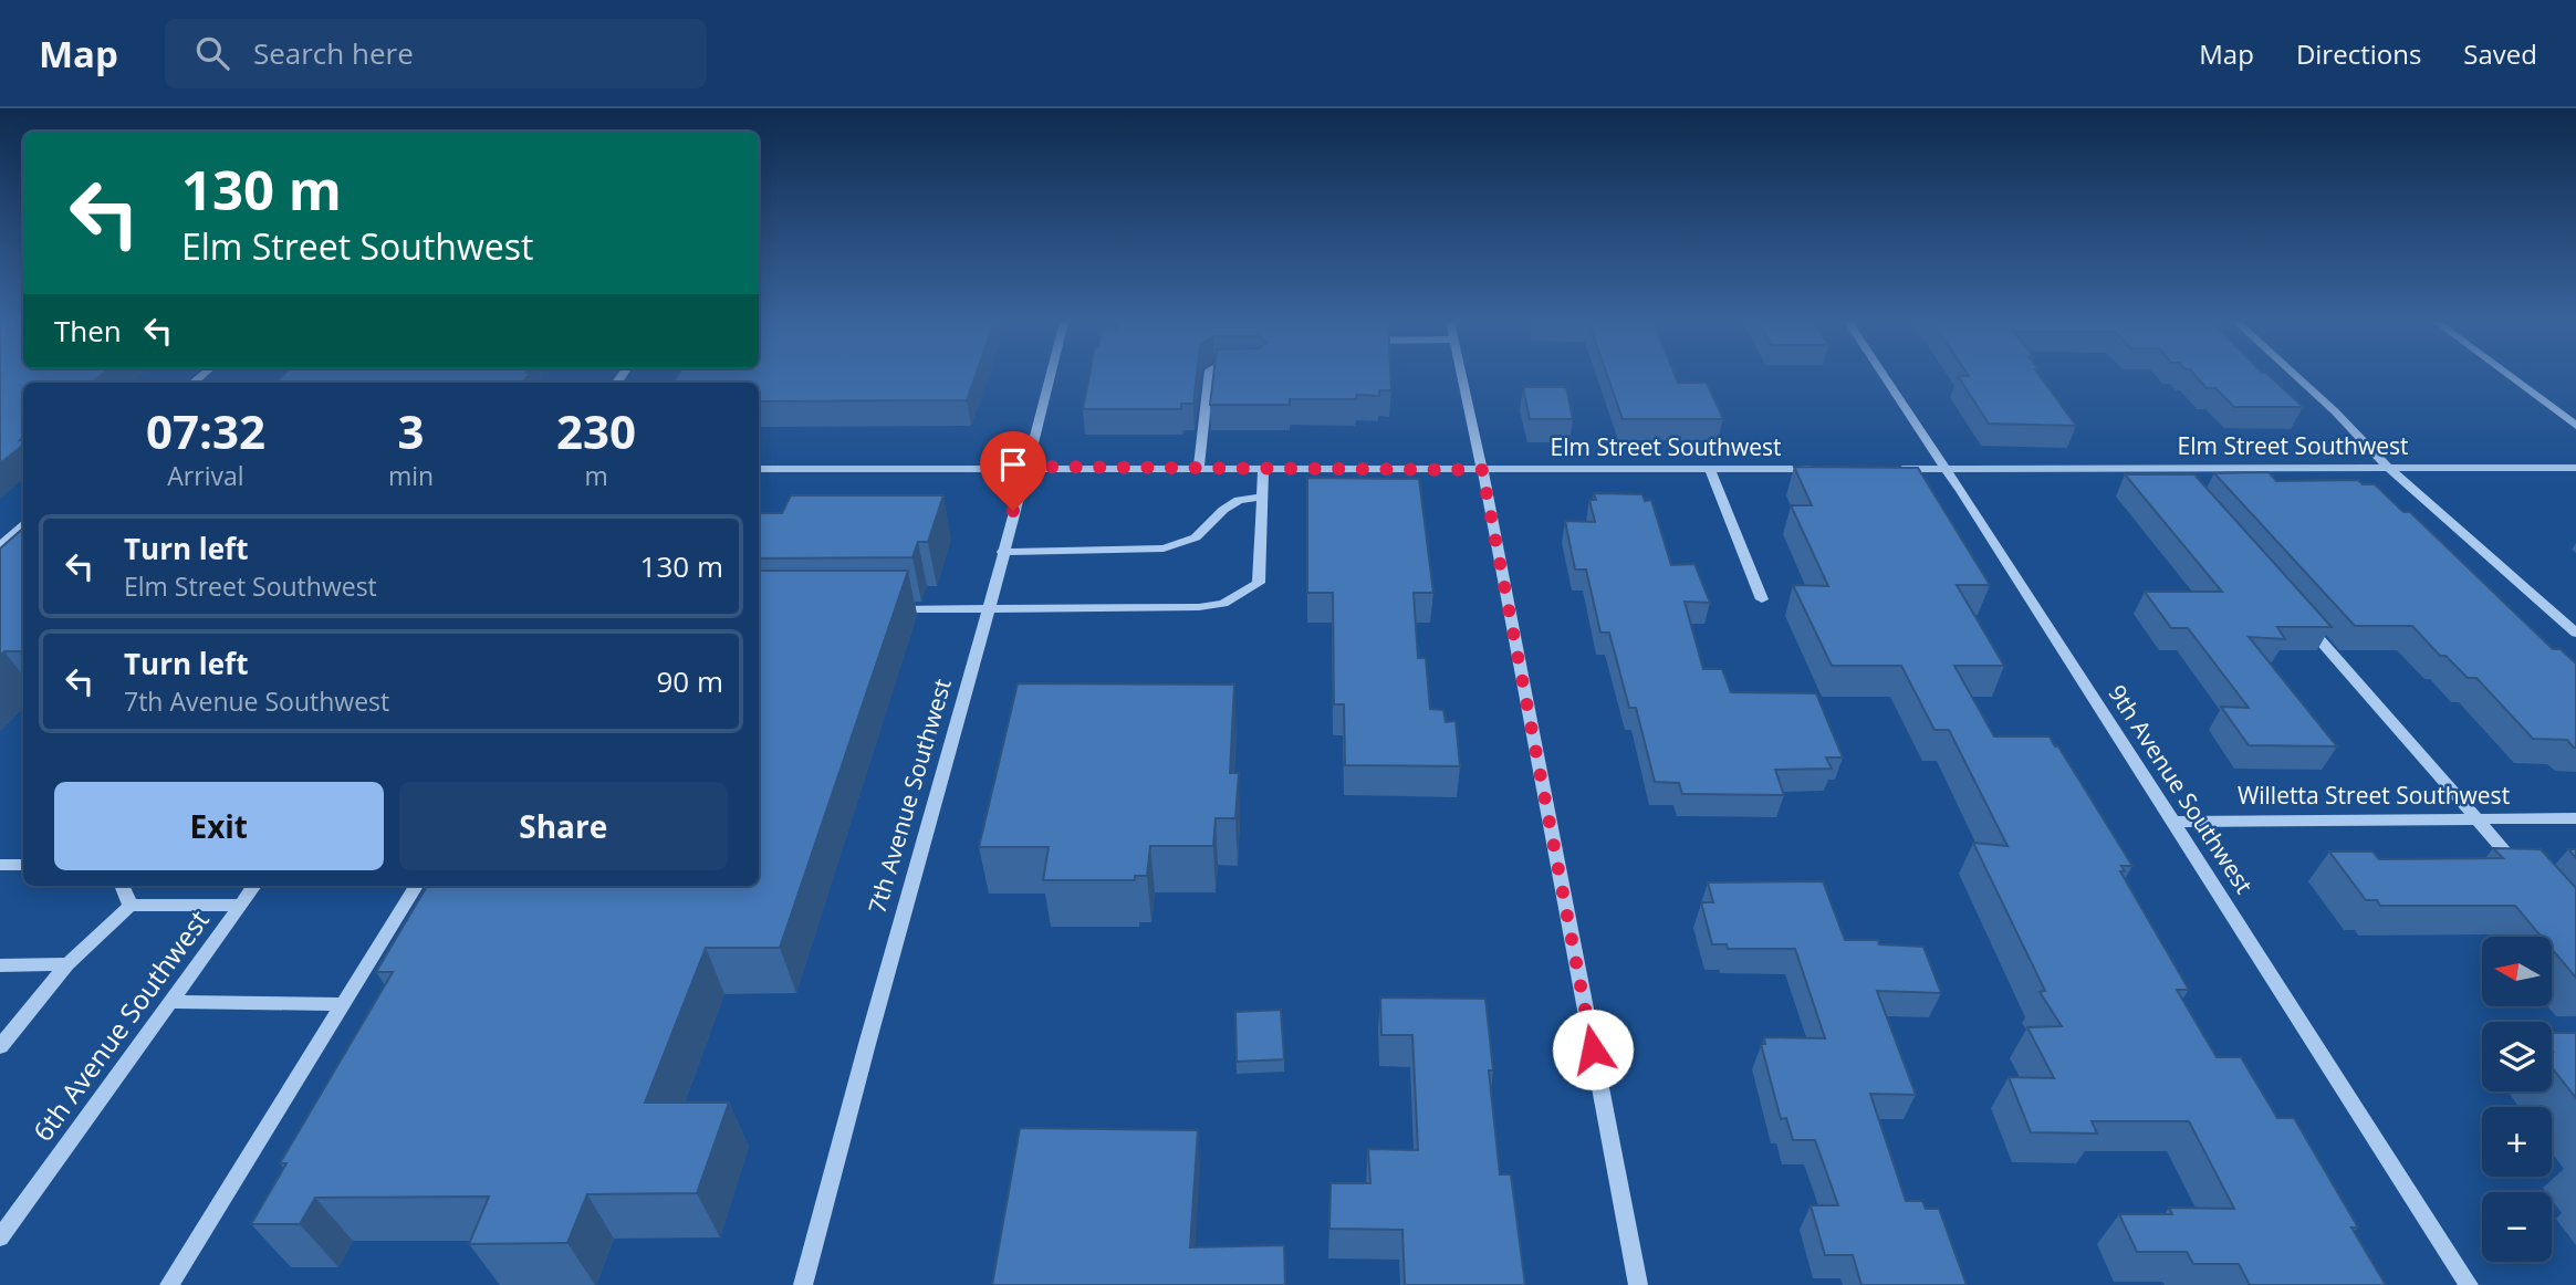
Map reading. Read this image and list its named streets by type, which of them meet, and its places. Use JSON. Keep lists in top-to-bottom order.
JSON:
{
  "streets": {
    "street": [
      "Elm Street Southwest",
      "9th Avenue Southwest",
      "7th Avenue Southwest",
      "Willetta Street Southwest",
      "6th Avenue Southwest"
    ]
  },
  "crossings": [
    ["Elm Street Southwest", "9th Avenue Southwest"],
    ["Elm Street Southwest", "7th Avenue Southwest"],
    ["9th Avenue Southwest", "Willetta Street Southwest"]
  ],
  "north": "left",
  "page": {
    "header": "Map",
    "search": "Search here",
    "nav": ["Map", "Directions", "Saved"],
    "turn": ["130 m", "Elm Street Southwest"],
    "then": "Then",
    "eta": [
      "07:32",
      "Arrival",
      "3",
      "min",
      "230",
      "m"
    ],
    "list": [
      {
        "name": "Turn left",
        "note": "Elm Street Southwest",
        "value": "130 m"
      },
      {
        "name": "Turn left",
        "note": "7th Avenue Southwest",
        "value": "90 m"
      }
    ],
    "buttons": ["Exit", "Share"],
    "map_buttons": ["+", "−"]
  }
}
